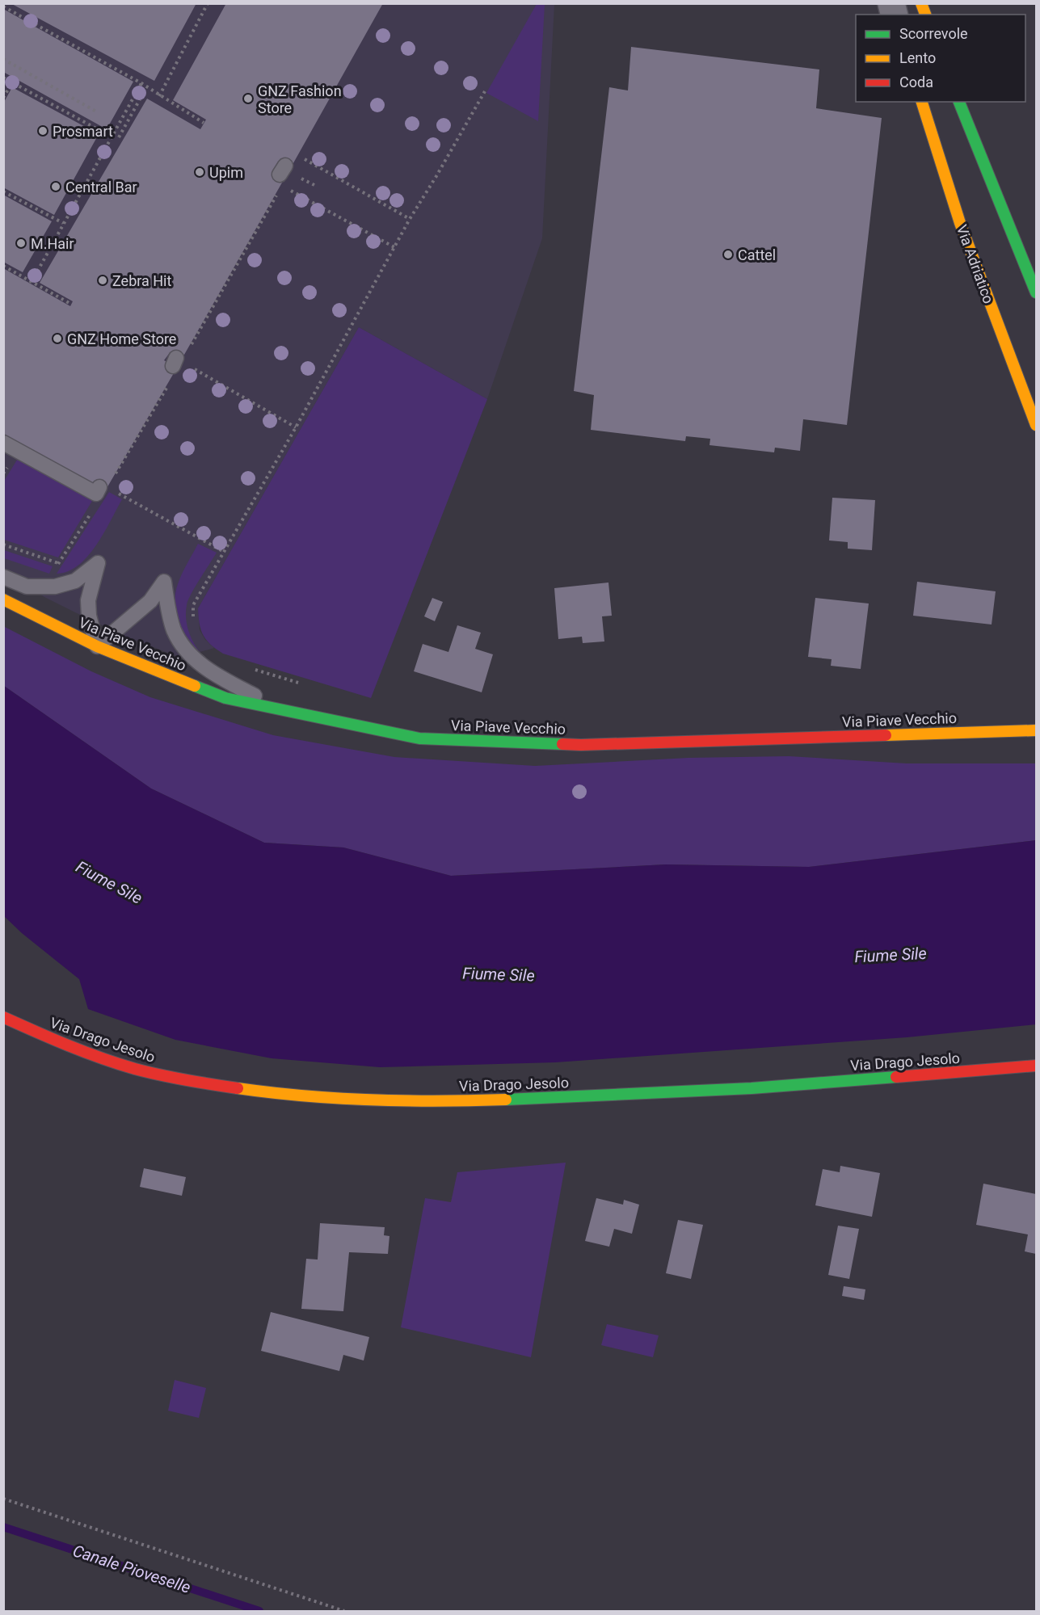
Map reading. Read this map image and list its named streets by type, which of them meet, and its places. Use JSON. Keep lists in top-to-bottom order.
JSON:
{
  "streets": {
    "street": ["Via Adriatico", "Via Piave Vecchio", "Via Drago Jesolo"]
  },
  "water": ["Fiume Sile", "Canale Pioveselle"],
  "places": [
    "GNZ Fashion Store",
    "Prosmart",
    "Upim",
    "Central Bar",
    "M.Hair",
    "Cattel",
    "Zebra Hit",
    "GNZ Home Store"
  ],
  "legend": ["Scorrevole", "Lento", "Coda"]
}
